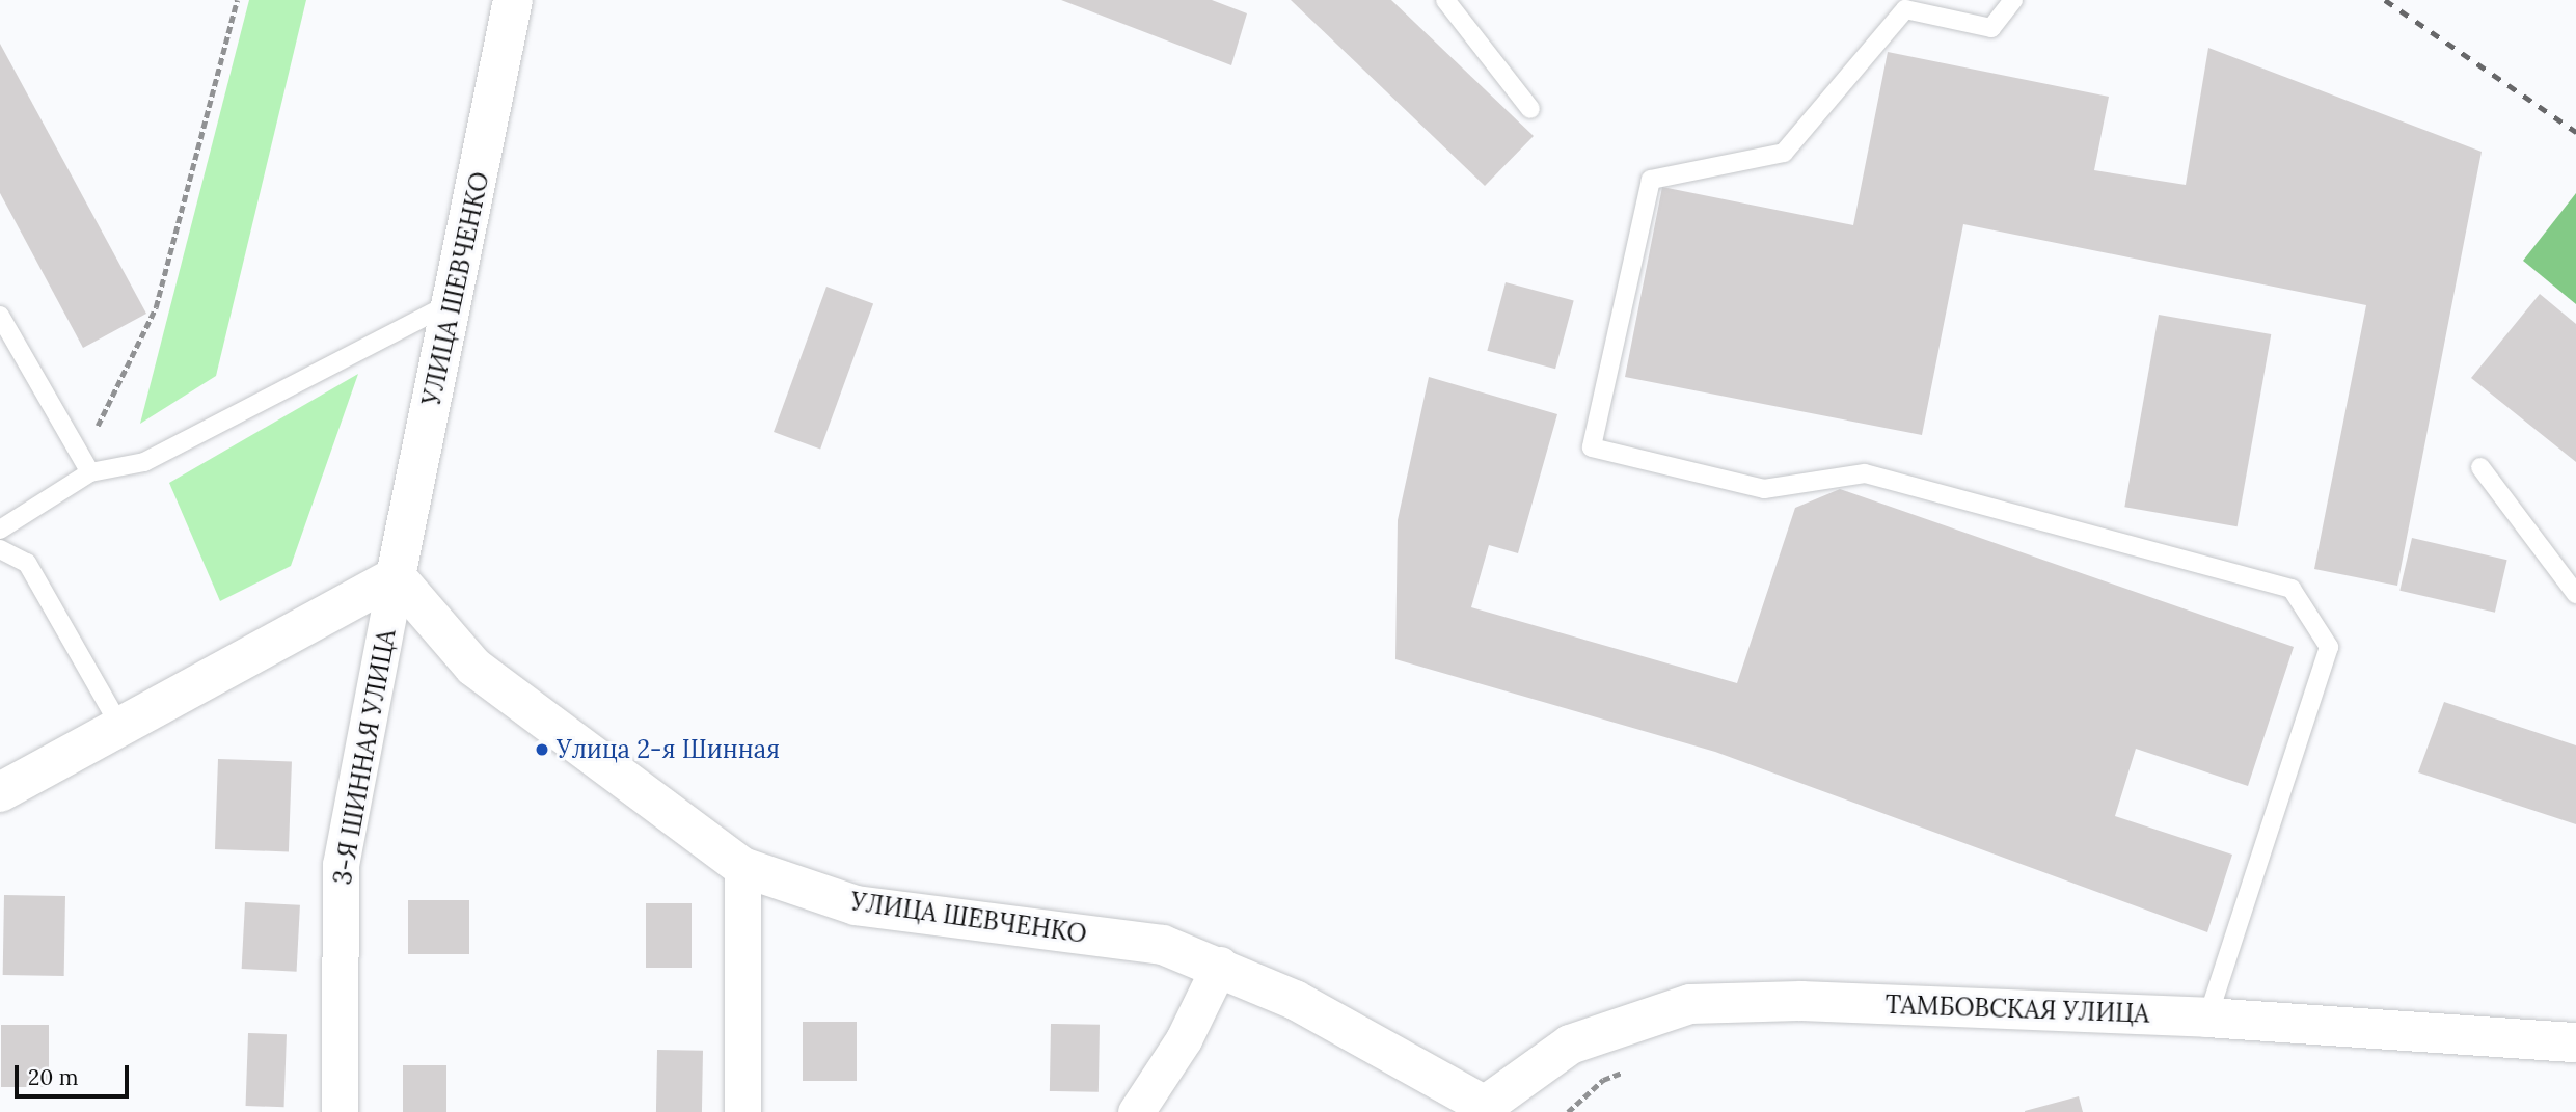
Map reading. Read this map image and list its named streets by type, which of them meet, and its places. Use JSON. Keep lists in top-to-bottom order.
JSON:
{
  "streets": {
    "street": ["УЛИЦА ШЕВЧЕНКО", "3-Я ШИННАЯ УЛИЦА", "ТАМБОВСКАЯ УЛИЦА"]
  },
  "crossings": [
    ["УЛИЦА ШЕВЧЕНКО", "3-Я ШИННАЯ УЛИЦА"],
    ["УЛИЦА ШЕВЧЕНКО", "ТАМБОВСКАЯ УЛИЦА"]
  ],
  "places": ["Улица 2-я Шинная"],
  "scale_bar": "20 m"
}
